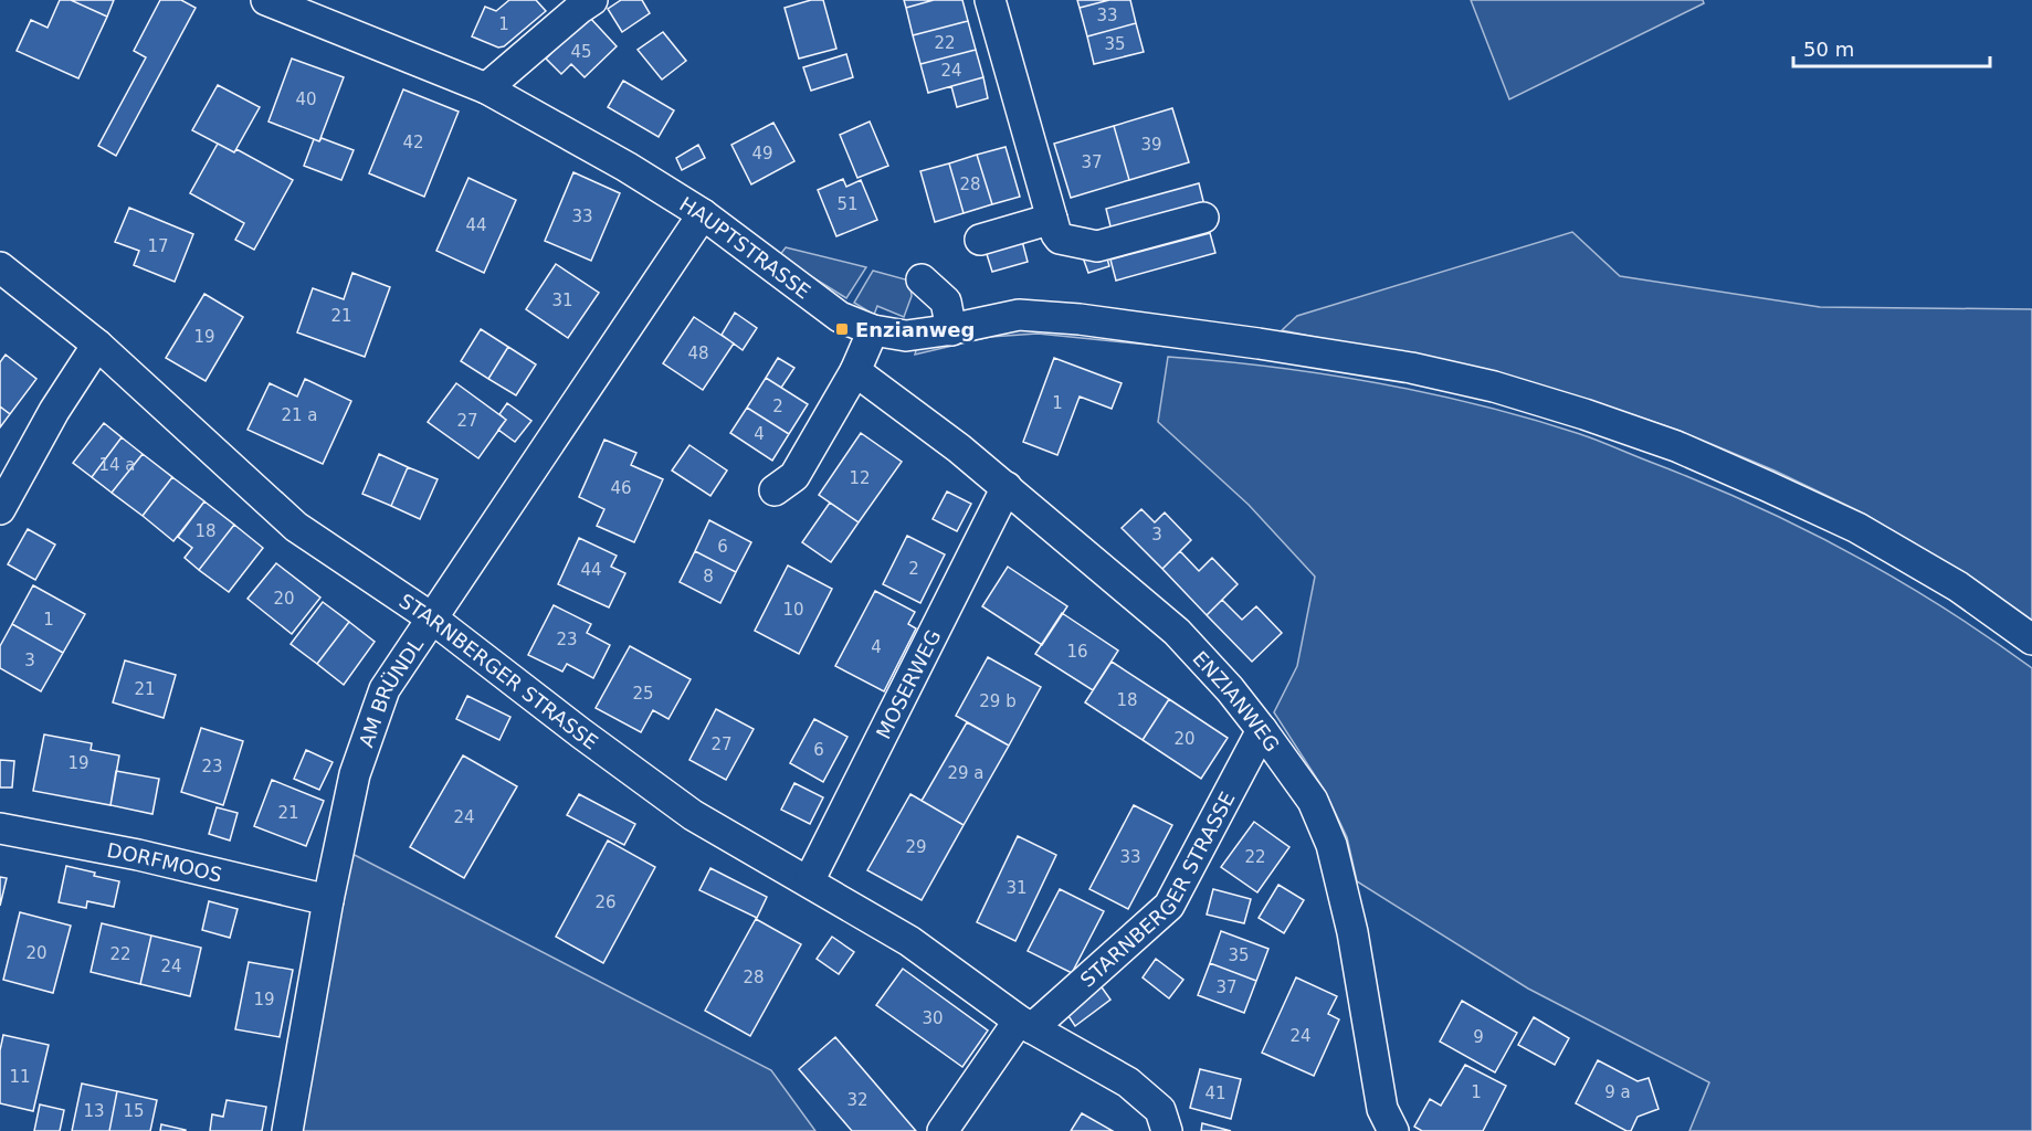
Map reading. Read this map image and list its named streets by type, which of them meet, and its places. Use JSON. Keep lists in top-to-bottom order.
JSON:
{
  "streets": {
    "street": [
      "HAUPTSTRASSE",
      "STARNBERGER STRASSE",
      "MOSERWEG",
      "AM BRÜNDL",
      "ENZIANWEG",
      "DORFMOOS"
    ]
  },
  "crossings": [
    ["HAUPTSTRASSE", "AM BRÜNDL"],
    ["STARNBERGER STRASSE", "MOSERWEG"],
    ["STARNBERGER STRASSE", "AM BRÜNDL"],
    ["STARNBERGER STRASSE", "ENZIANWEG"],
    ["MOSERWEG", "ENZIANWEG"],
    ["AM BRÜNDL", "DORFMOOS"]
  ],
  "places": {
    "transit": ["Enzianweg"]
  },
  "house_numbers": [
    "33",
    "1",
    "22",
    "35",
    "45",
    "24",
    "40",
    "42",
    "39",
    "49",
    "37",
    "28",
    "51",
    "33",
    "44",
    "17",
    "31",
    "21",
    "19",
    "48",
    "1",
    "2",
    "21 a",
    "27",
    "4",
    "14 a",
    "12",
    "46",
    "18",
    "3",
    "6",
    "2",
    "44",
    "8",
    "20",
    "10",
    "1",
    "23",
    "4",
    "16",
    "3",
    "21",
    "25",
    "18",
    "29 b",
    "20",
    "27",
    "6",
    "19",
    "23",
    "29 a",
    "21",
    "24",
    "29",
    "33",
    "22",
    "31",
    "26",
    "20",
    "22",
    "35",
    "24",
    "28",
    "37",
    "19",
    "30",
    "24",
    "9",
    "11",
    "1",
    "9 a",
    "41",
    "32",
    "13",
    "15"
  ],
  "scale_bar": "50 m"
}
